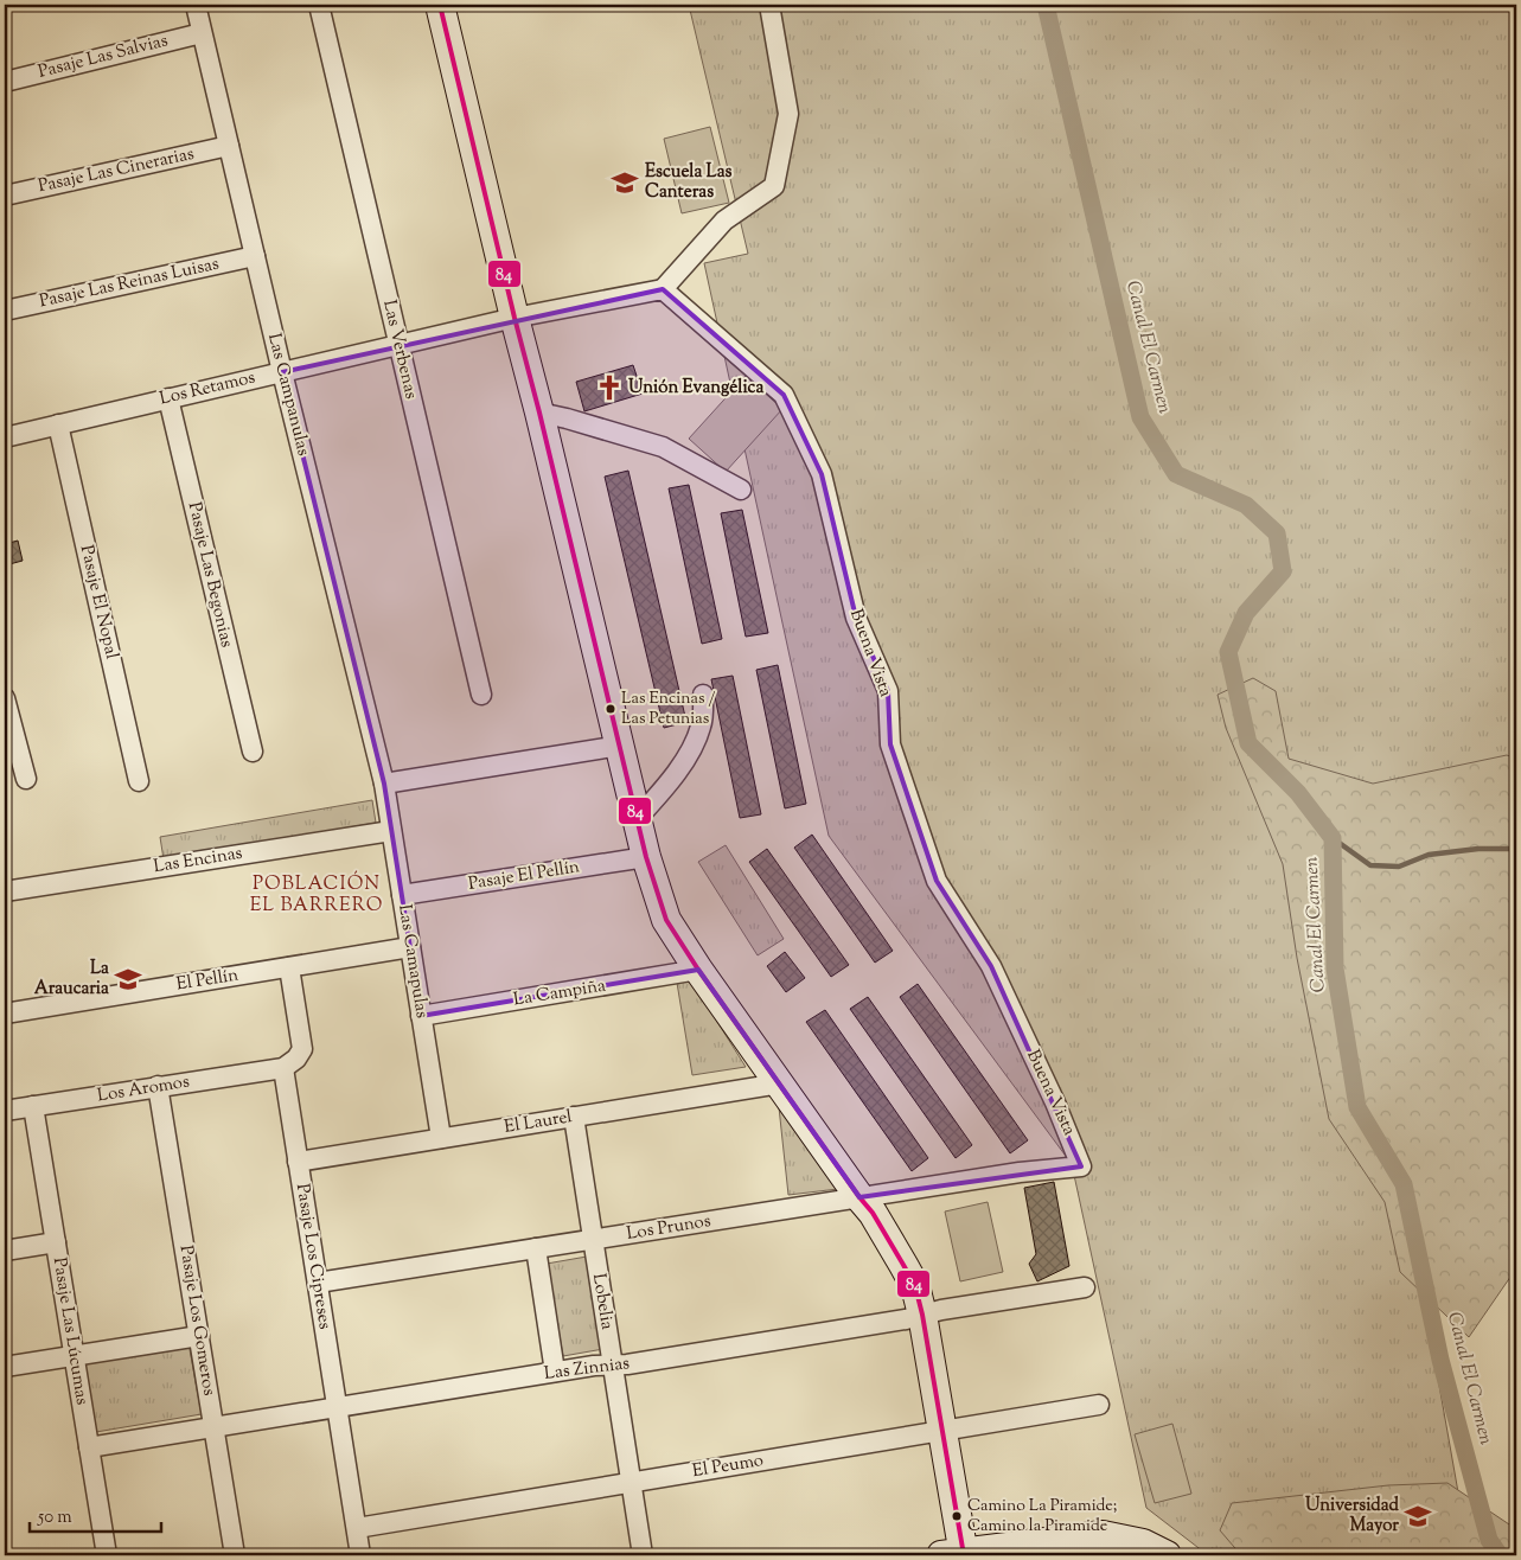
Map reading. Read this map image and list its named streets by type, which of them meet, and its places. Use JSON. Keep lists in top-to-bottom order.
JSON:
{
  "streets": {
    "street": [
      "Pasaje Las Salvias",
      "Pasaje Las Cinerarias",
      "Pasaje Las Reinas Luisas",
      "Las Verbenas",
      "Los Retamos",
      "Las Campanulas",
      "Pasaje Las Begonias",
      "Pasaje El Nopal",
      "Buena Vista",
      "Las Encinas",
      "Pasaje El Pellín",
      "Las Camapulas",
      "El Pellín",
      "La Campiña",
      "Los Aromos",
      "El Laurel",
      "Los Prunos",
      "Pasaje Los Cipreses",
      "Lobelia",
      "Pasaje Los Gomeros",
      "Pasaje Las Lúcumas",
      "Las Zinnias",
      "El Peumo"
    ]
  },
  "crossings": [
    ["Pasaje Las Salvias", "Las Campanulas"],
    ["Pasaje Las Cinerarias", "Las Campanulas"],
    ["Pasaje Las Reinas Luisas", "Las Campanulas"],
    ["Las Verbenas", "Los Retamos"],
    ["Los Retamos", "Las Campanulas"],
    ["Los Retamos", "Pasaje Las Begonias"],
    ["Los Retamos", "Pasaje El Nopal"],
    ["Las Campanulas", "Las Camapulas"],
    ["Buena Vista", "Los Prunos"],
    ["Las Encinas", "Las Camapulas"],
    ["Pasaje El Pellín", "Las Camapulas"],
    ["Las Camapulas", "El Pellín"],
    ["Las Camapulas", "La Campiña"],
    ["Las Camapulas", "El Laurel"],
    ["Los Aromos", "Pasaje Los Cipreses"],
    ["Los Aromos", "Pasaje Los Gomeros"],
    ["Los Aromos", "Pasaje Las Lúcumas"],
    ["El Laurel", "Pasaje Los Cipreses"],
    ["El Laurel", "Lobelia"],
    ["Los Prunos", "Pasaje Los Cipreses"],
    ["Los Prunos", "Lobelia"],
    ["Pasaje Los Cipreses", "Las Zinnias"],
    ["Pasaje Los Cipreses", "El Peumo"],
    ["Lobelia", "Las Zinnias"],
    ["Lobelia", "El Peumo"],
    ["Pasaje Los Gomeros", "Las Zinnias"],
    ["Pasaje Las Lúcumas", "Las Zinnias"]
  ],
  "districts": ["POBLACIÓN EL BARRERO"],
  "water": ["Canal El Carmen"],
  "places": {
    "school or university": ["Escuela Las Canteras", "La Araucaria", "Universidad Mayor"],
    "church": ["Unión Evangélica"],
    "other": ["Las Encinas / Las Petunias", "Camino La Piramide; Camino la Piramide"]
  },
  "lines": ["transit line 84"],
  "scale_bar": "50 m"
}
